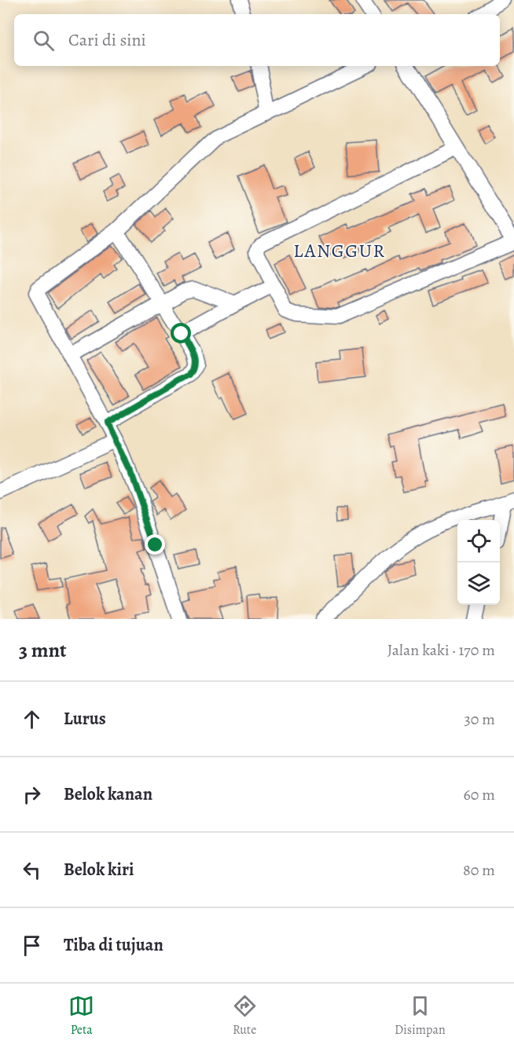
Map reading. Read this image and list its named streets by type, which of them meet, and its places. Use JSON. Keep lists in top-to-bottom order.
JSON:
{
  "districts": ["LANGGUR"],
  "page": {
    "search": "Cari di sini",
    "heading": ["3 mnt", "Jalan kaki · 170 m"],
    "list": [
      ["Lurus", "30 m"],
      ["Belok kanan", "60 m"],
      ["Belok kiri", "80 m"],
      "Tiba di tujuan"
    ],
    "nav": ["Peta", "Rute", "Disimpan"]
  }
}
